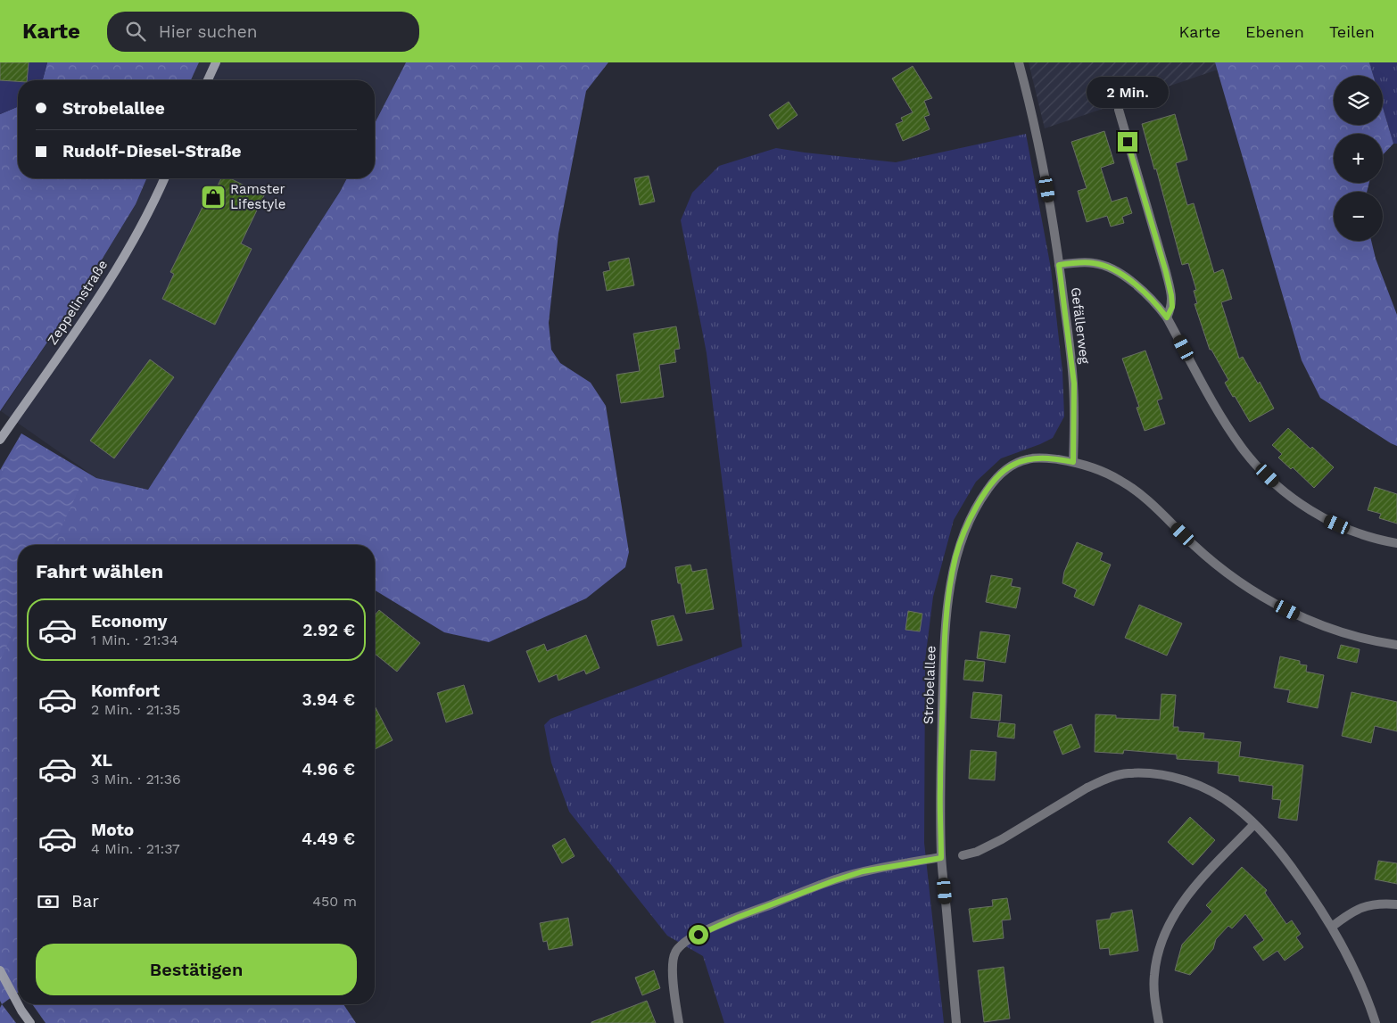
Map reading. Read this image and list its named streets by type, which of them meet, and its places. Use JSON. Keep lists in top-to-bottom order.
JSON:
{
  "streets": {
    "street": ["Zeppelinstraße", "Gefällerweg", "Strobelallee"]
  },
  "crossings": [
    ["Gefällerweg", "Strobelallee"]
  ],
  "places": {
    "shop": ["Ramster Lifestyle"]
  },
  "page": {
    "header": "Karte",
    "search": "Hier suchen",
    "nav": ["Karte", "Ebenen", "Teilen"],
    "map_buttons": ["+", "−"],
    "bubble": "2 Min.",
    "banner": ["Strobelallee", "Rudolf-Diesel-Straße"],
    "heading": "Fahrt wählen",
    "list": [
      {
        "name": "Economy",
        "note": "1 Min. · 21:34",
        "value": "2.92 €"
      },
      {
        "name": "Komfort",
        "note": "2 Min. · 21:35",
        "value": "3.94 €"
      },
      {
        "name": "XL",
        "note": "3 Min. · 21:36",
        "value": "4.96 €"
      },
      {
        "name": "Moto",
        "note": "4 Min. · 21:37",
        "value": "4.49 €"
      }
    ],
    "pay": ["Bar", "450 m"],
    "buttons": "Bestätigen"
  }
}
